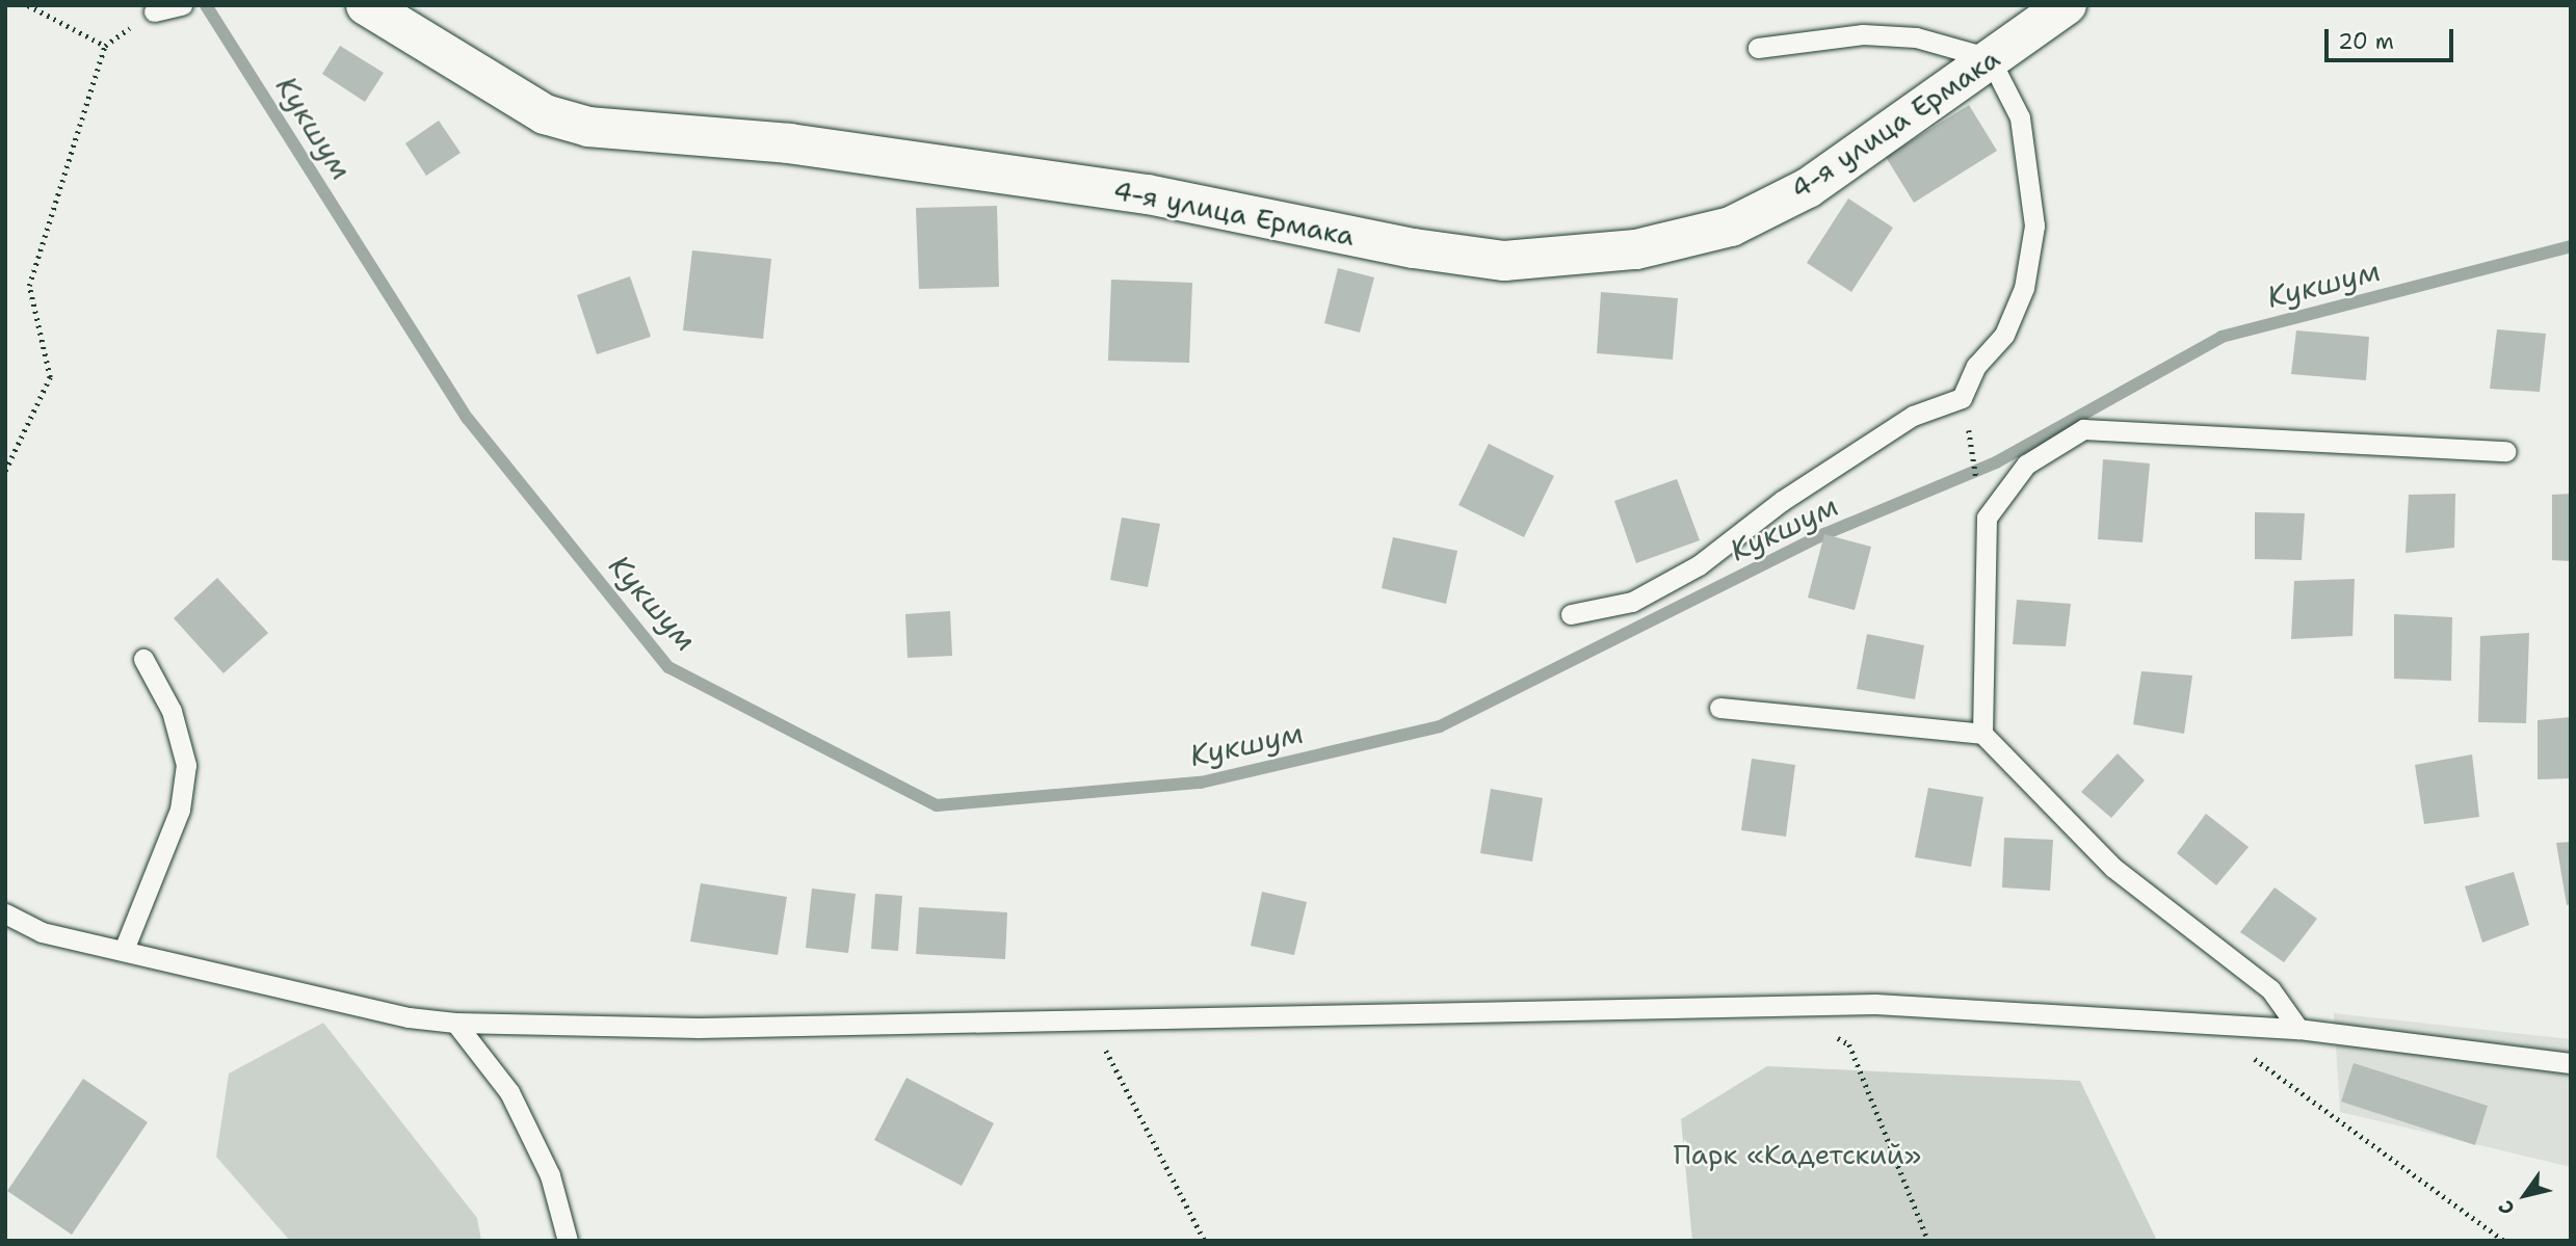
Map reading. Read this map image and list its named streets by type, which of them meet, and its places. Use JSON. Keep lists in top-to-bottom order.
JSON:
{
  "streets": {
    "street": ["4-я улица Ермака"]
  },
  "water": ["Кукшум"],
  "parks": ["Парк «Кадетский»"],
  "scale_bar": "20 m",
  "north": "bottom left"
}
